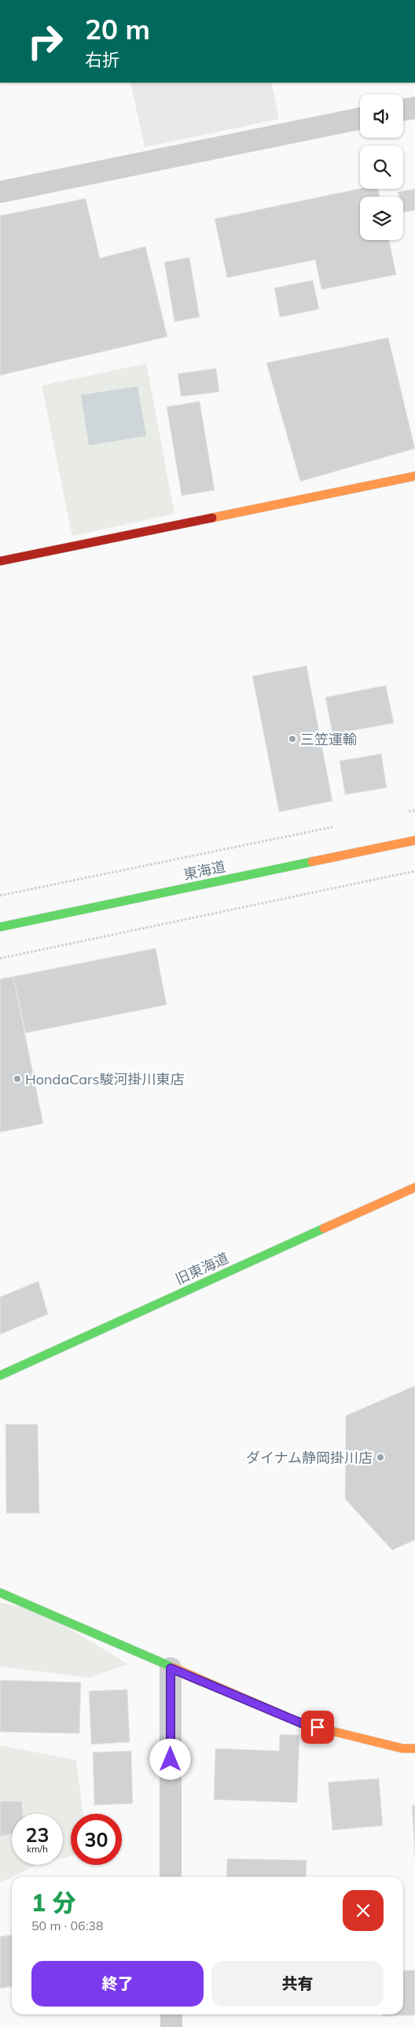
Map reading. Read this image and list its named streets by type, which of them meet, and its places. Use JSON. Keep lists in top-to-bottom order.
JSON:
{
  "streets": {
    "street": ["東海道", "旧東海道"]
  },
  "places": ["三笠運輸", "HondaCars駿河掛川東店", "ダイナム静岡掛川店"],
  "page": {
    "turn": ["20 m", "右折"],
    "speed": "23 km/h",
    "limit": "30",
    "heading": ["1 分", "50 m · 06:38"],
    "buttons": ["終了", "共有"]
  }
}
